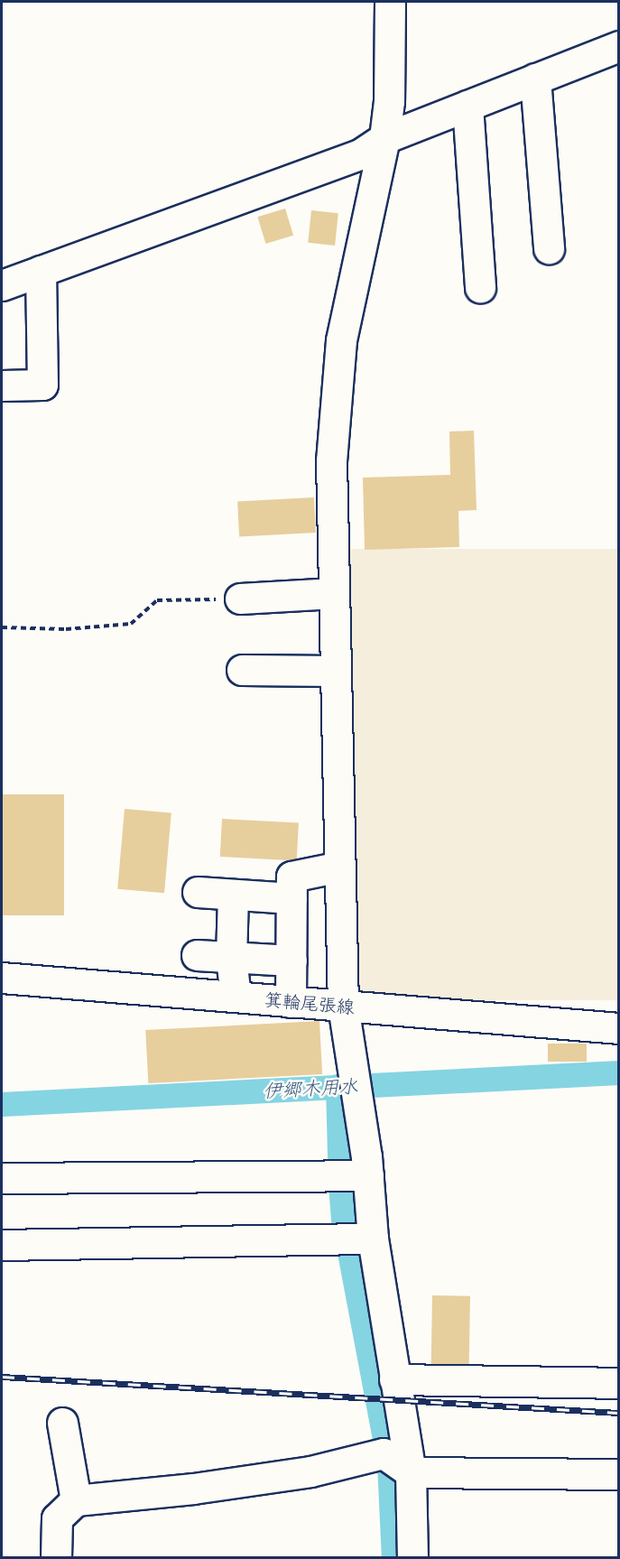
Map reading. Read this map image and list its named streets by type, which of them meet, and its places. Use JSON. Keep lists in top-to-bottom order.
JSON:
{
  "streets": {
    "street": ["箕輪尾張線"]
  },
  "water": ["伊郷木用水"]
}
